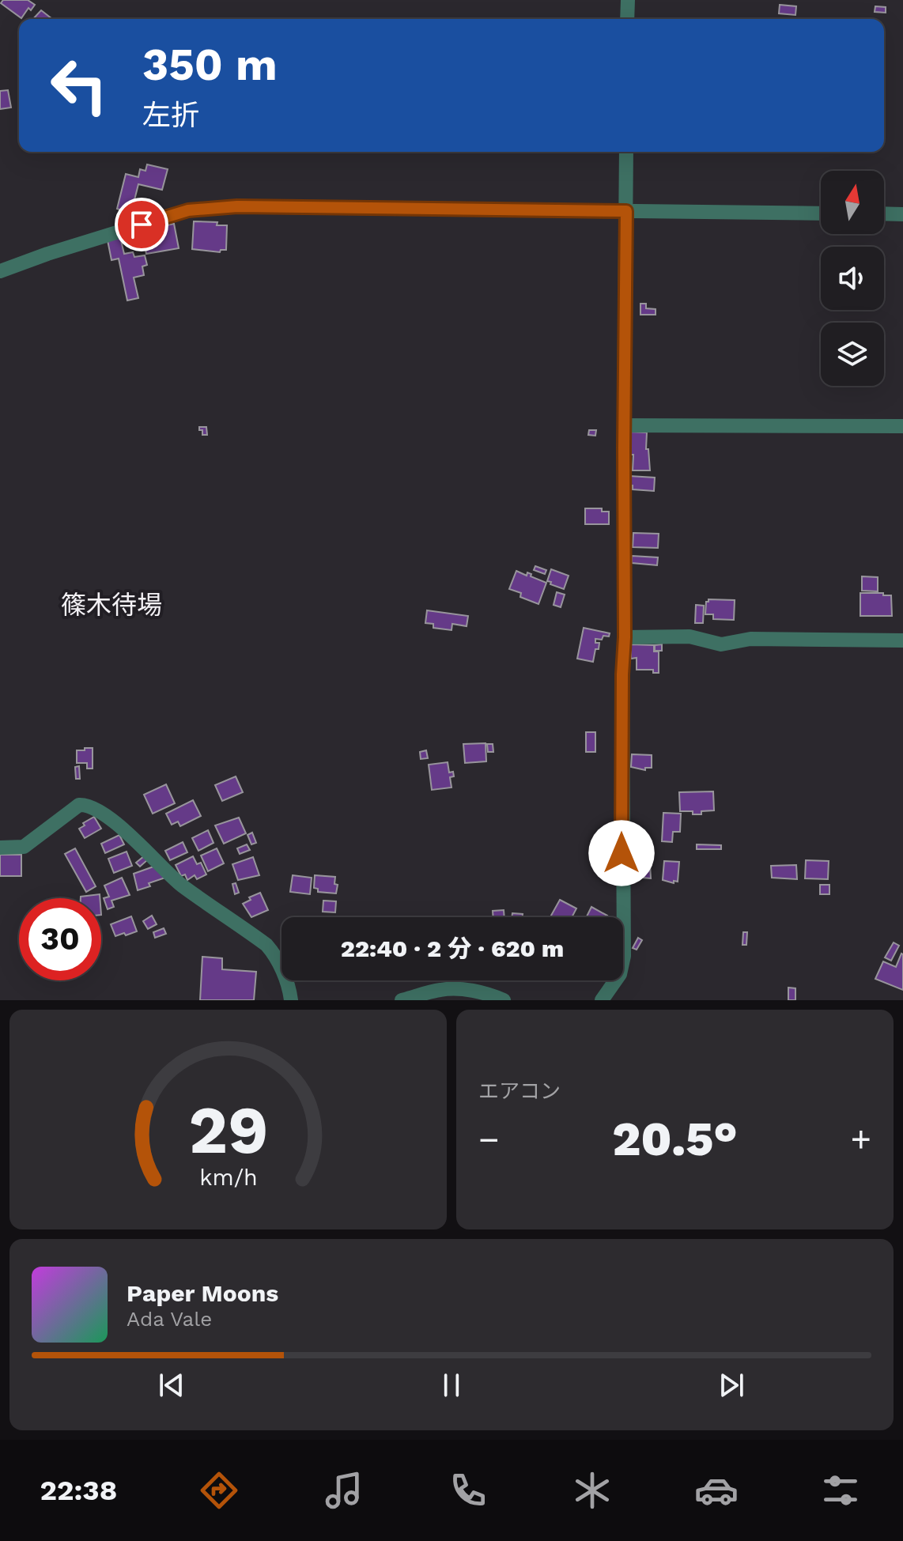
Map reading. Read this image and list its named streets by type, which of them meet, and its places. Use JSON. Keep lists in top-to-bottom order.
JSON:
{
  "districts": ["篠木待場"],
  "north": "top",
  "page": {
    "turn": ["350 m", "左折"],
    "limit": "30",
    "trip": "22:40 · 2 分 · 620 m",
    "tile": "エアコン",
    "heat": ["−", "20.5°", "+"],
    "song": ["Paper Moons", "Ada Vale"],
    "tabs": "22:38",
    "gauge": ["29", "km/h"]
  }
}
